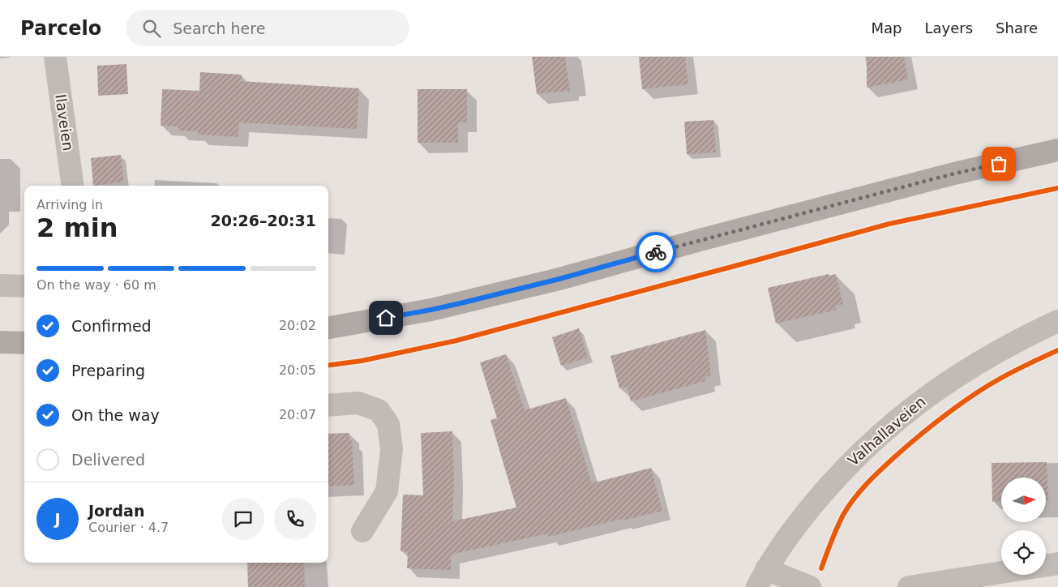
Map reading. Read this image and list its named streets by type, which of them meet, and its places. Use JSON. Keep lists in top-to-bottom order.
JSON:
{
  "streets": {
    "street": ["Ilaveien", "Valhallaveien"]
  },
  "north": "right",
  "page": {
    "header": "Parcelo",
    "search": "Search here",
    "nav": ["Map", "Layers", "Share"],
    "heading": ["2 min", "Arriving in", "20:26–20:31"],
    "panel": ["Jordan", "Courier · 4.7"],
    "bar": "On the way · 60 m",
    "list": [
      ["Confirmed", "20:02"],
      ["Preparing", "20:05"],
      ["On the way", "20:07"],
      "Delivered"
    ],
    "round": "J"
  }
}
